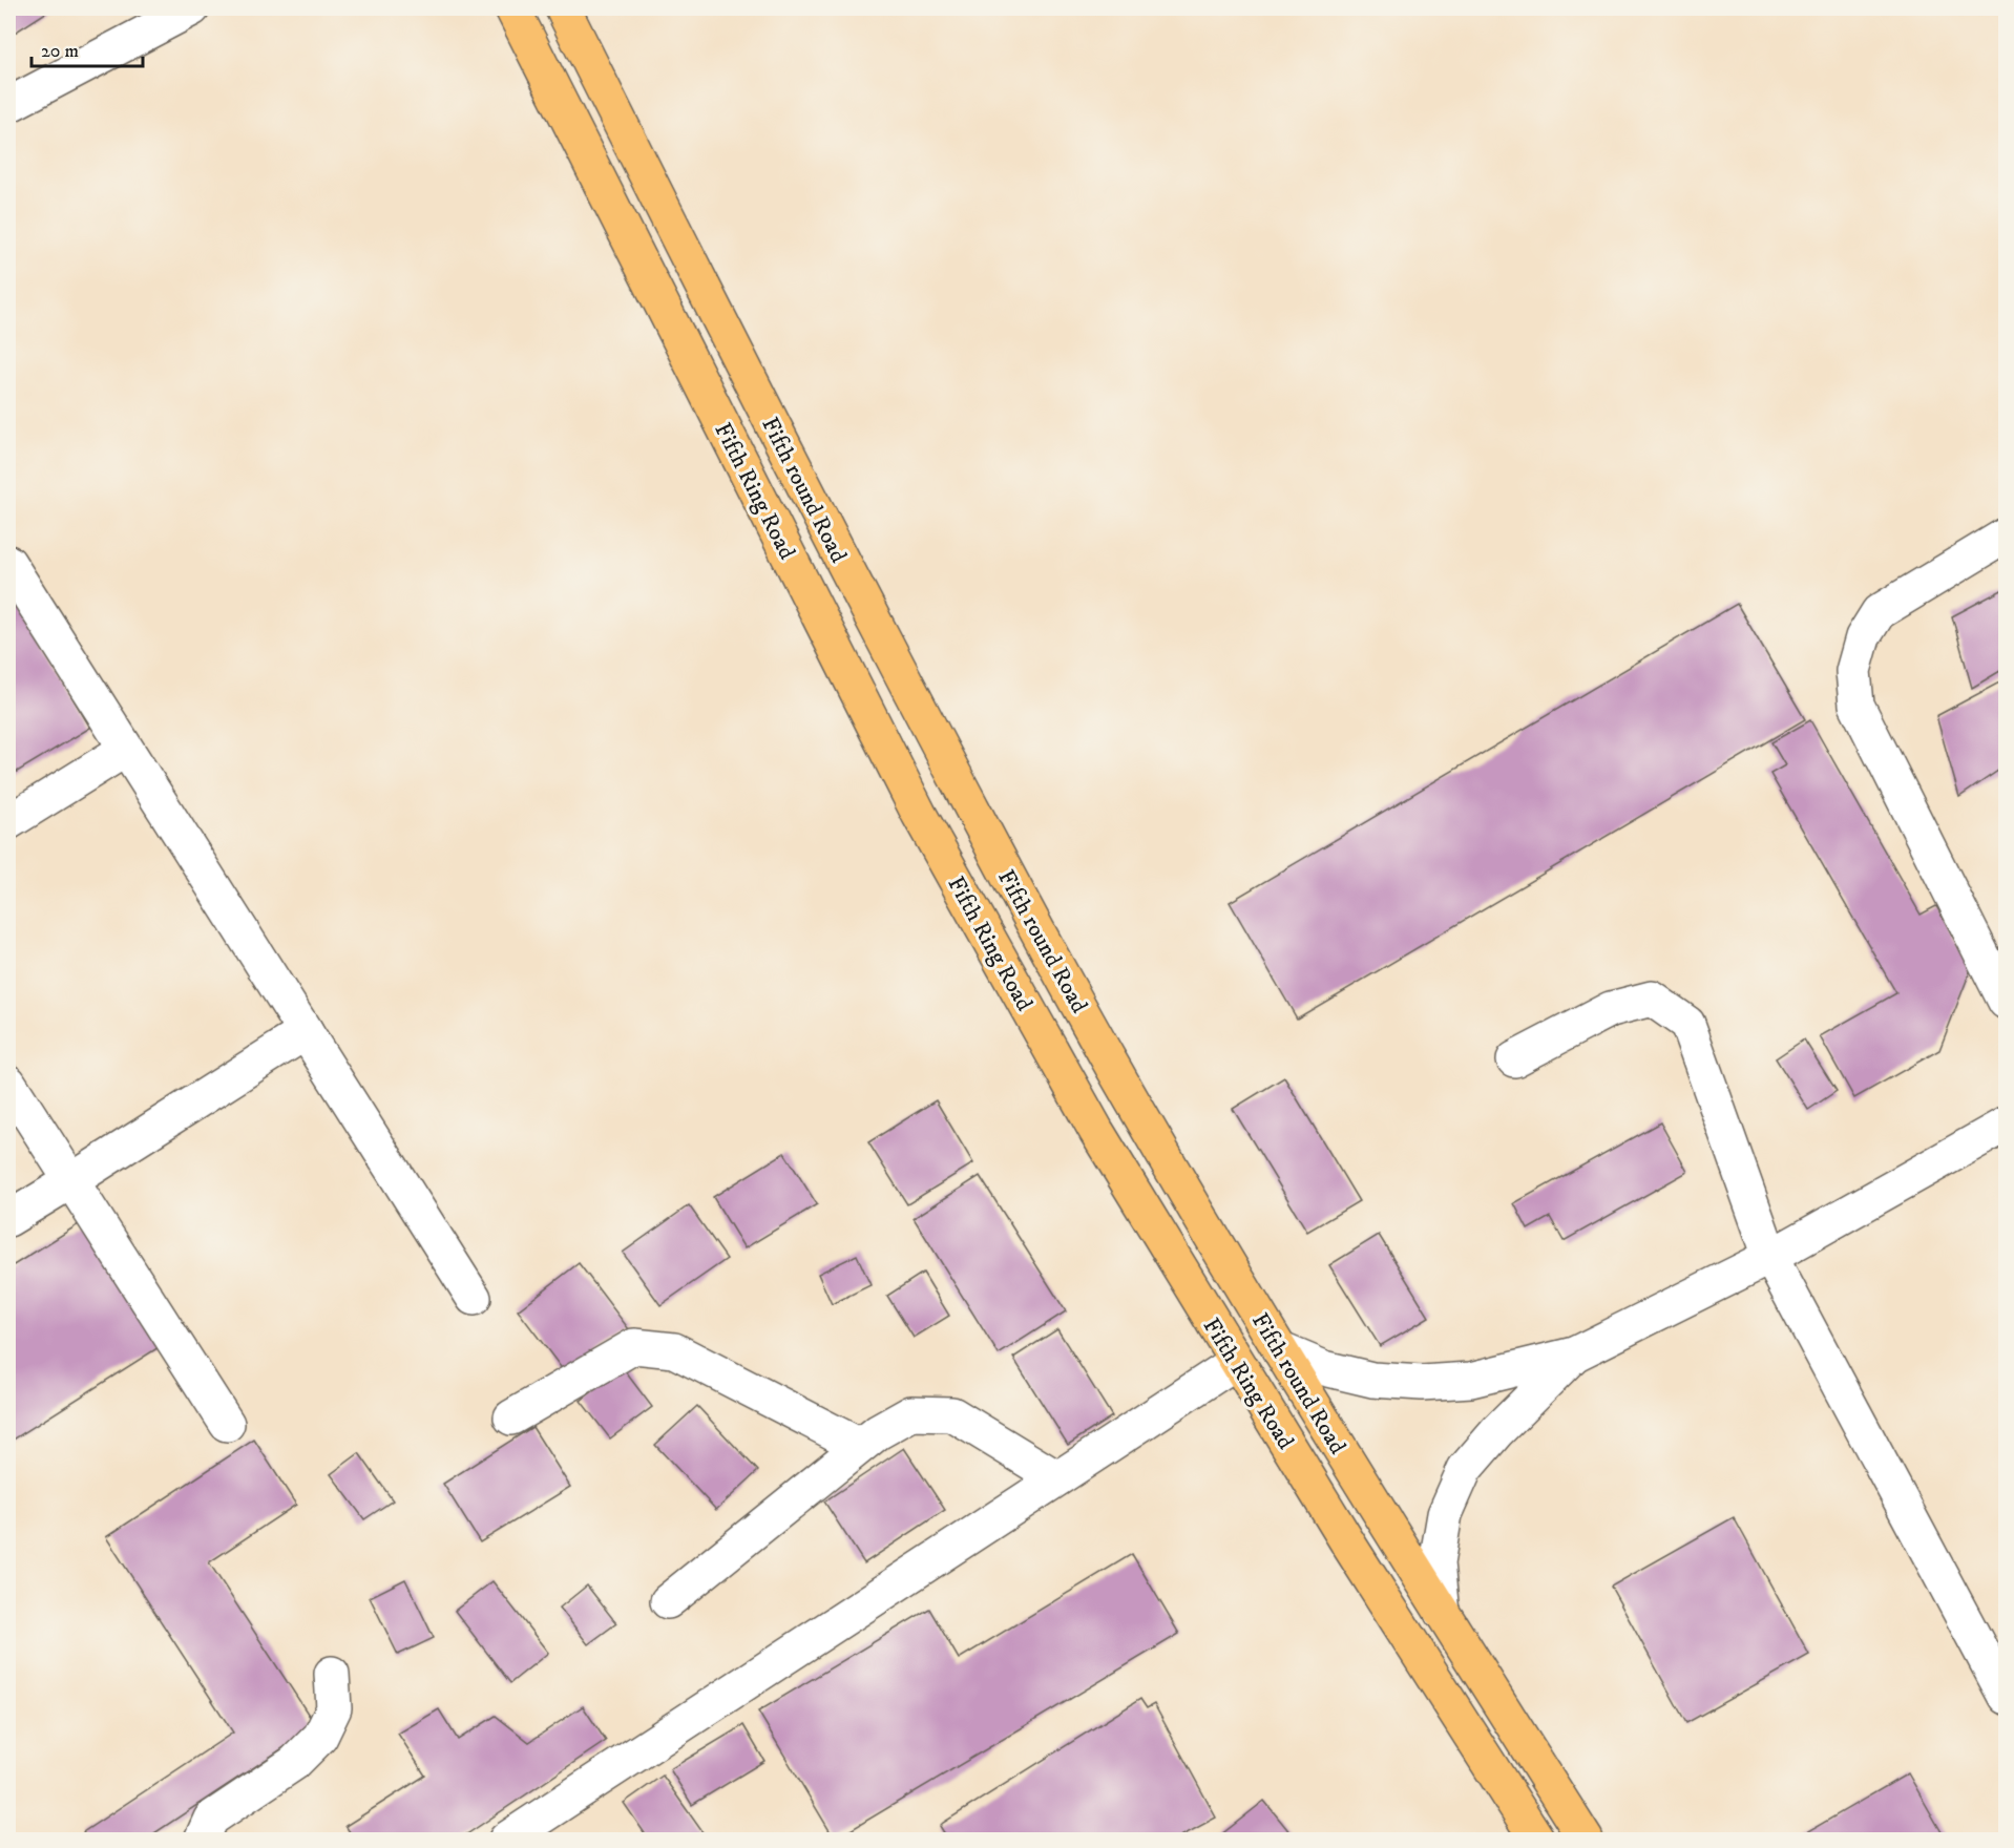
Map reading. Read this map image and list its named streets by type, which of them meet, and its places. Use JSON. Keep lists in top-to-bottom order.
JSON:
{
  "streets": {
    "main road": ["Fifth round Road", "Fifth Ring Road"]
  },
  "scale_bar": "20 m"
}
